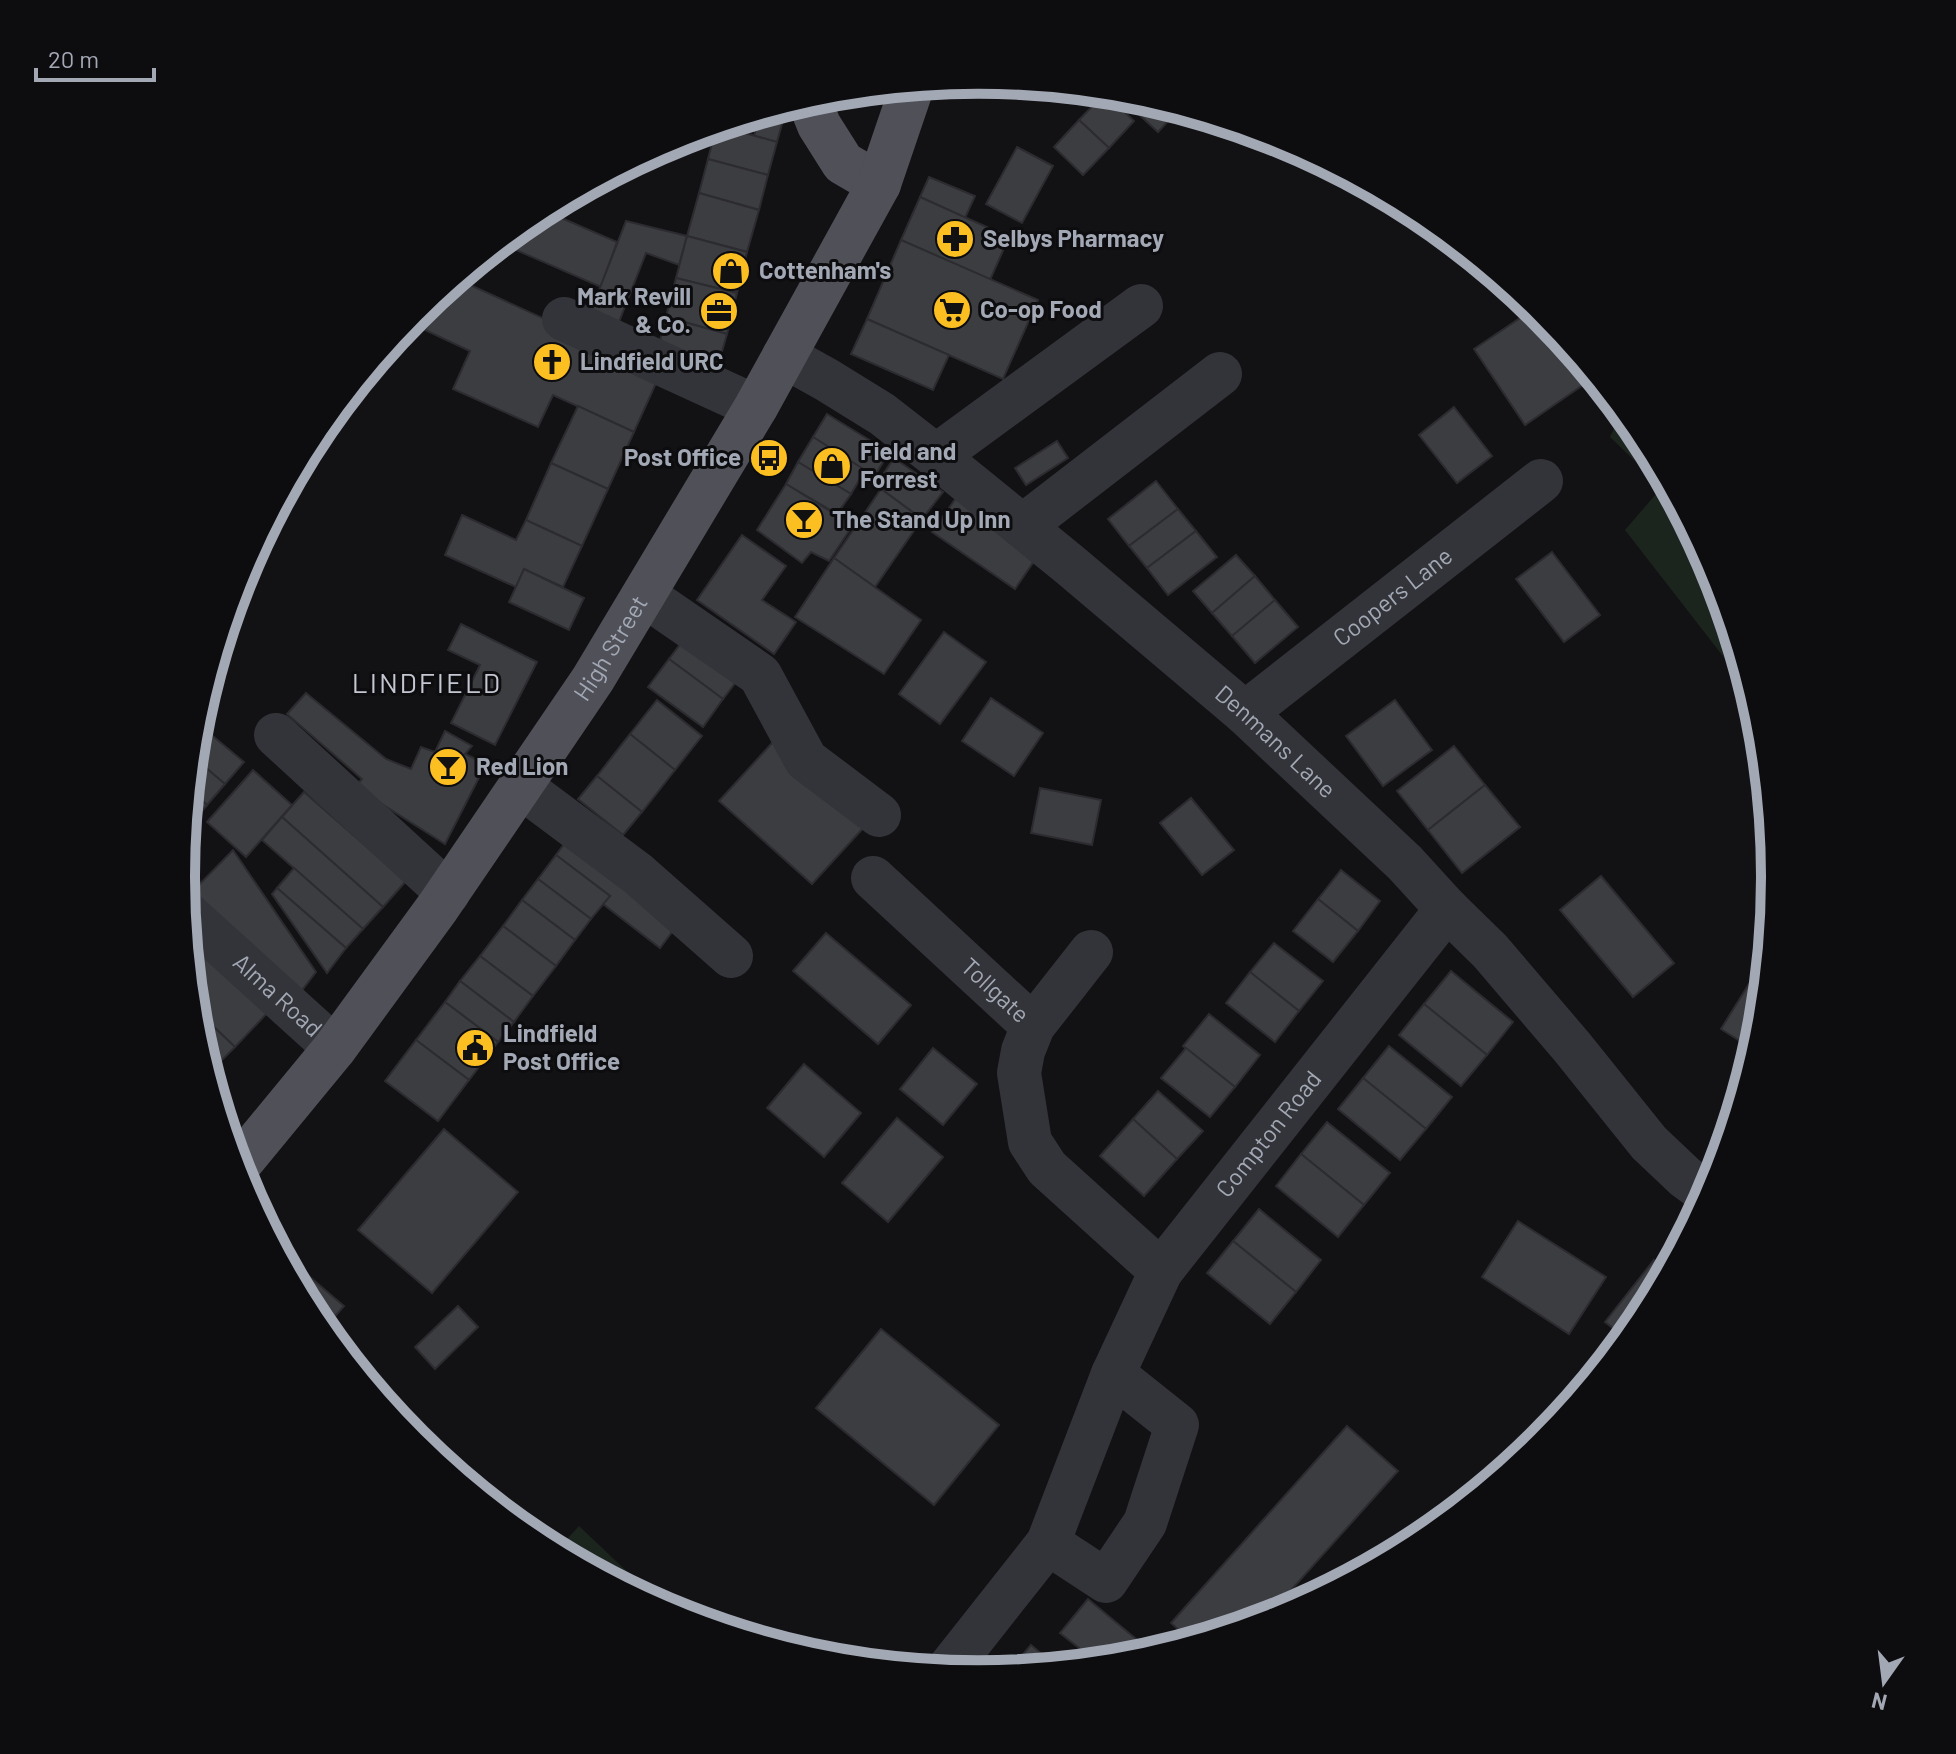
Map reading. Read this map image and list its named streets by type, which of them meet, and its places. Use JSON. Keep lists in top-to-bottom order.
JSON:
{
  "streets": {
    "main road": ["High Street"],
    "street": [
      "Coopers Lane",
      "Denmans Lane",
      "Tollgate",
      "Alma Road",
      "Compton Road"
    ]
  },
  "crossings": [
    ["Coopers Lane", "Denmans Lane"],
    ["High Street", "Denmans Lane"],
    ["High Street", "Alma Road"],
    ["Denmans Lane", "Compton Road"],
    ["Tollgate", "Compton Road"]
  ],
  "districts": ["LINDFIELD"],
  "places": {
    "pharmacy": ["Selbys Pharmacy"],
    "shop": ["Cottenham's", "Field and Forrest"],
    "supermarket": ["Co-op Food"],
    "office": ["Mark Revill & Co."],
    "church": ["Lindfield URC"],
    "bus stop": ["Post Office"],
    "bar": ["The Stand Up Inn", "Red Lion"],
    "public building": ["Lindfield Post Office"]
  },
  "scale_bar": "20 m",
  "north": "bottom"
}
